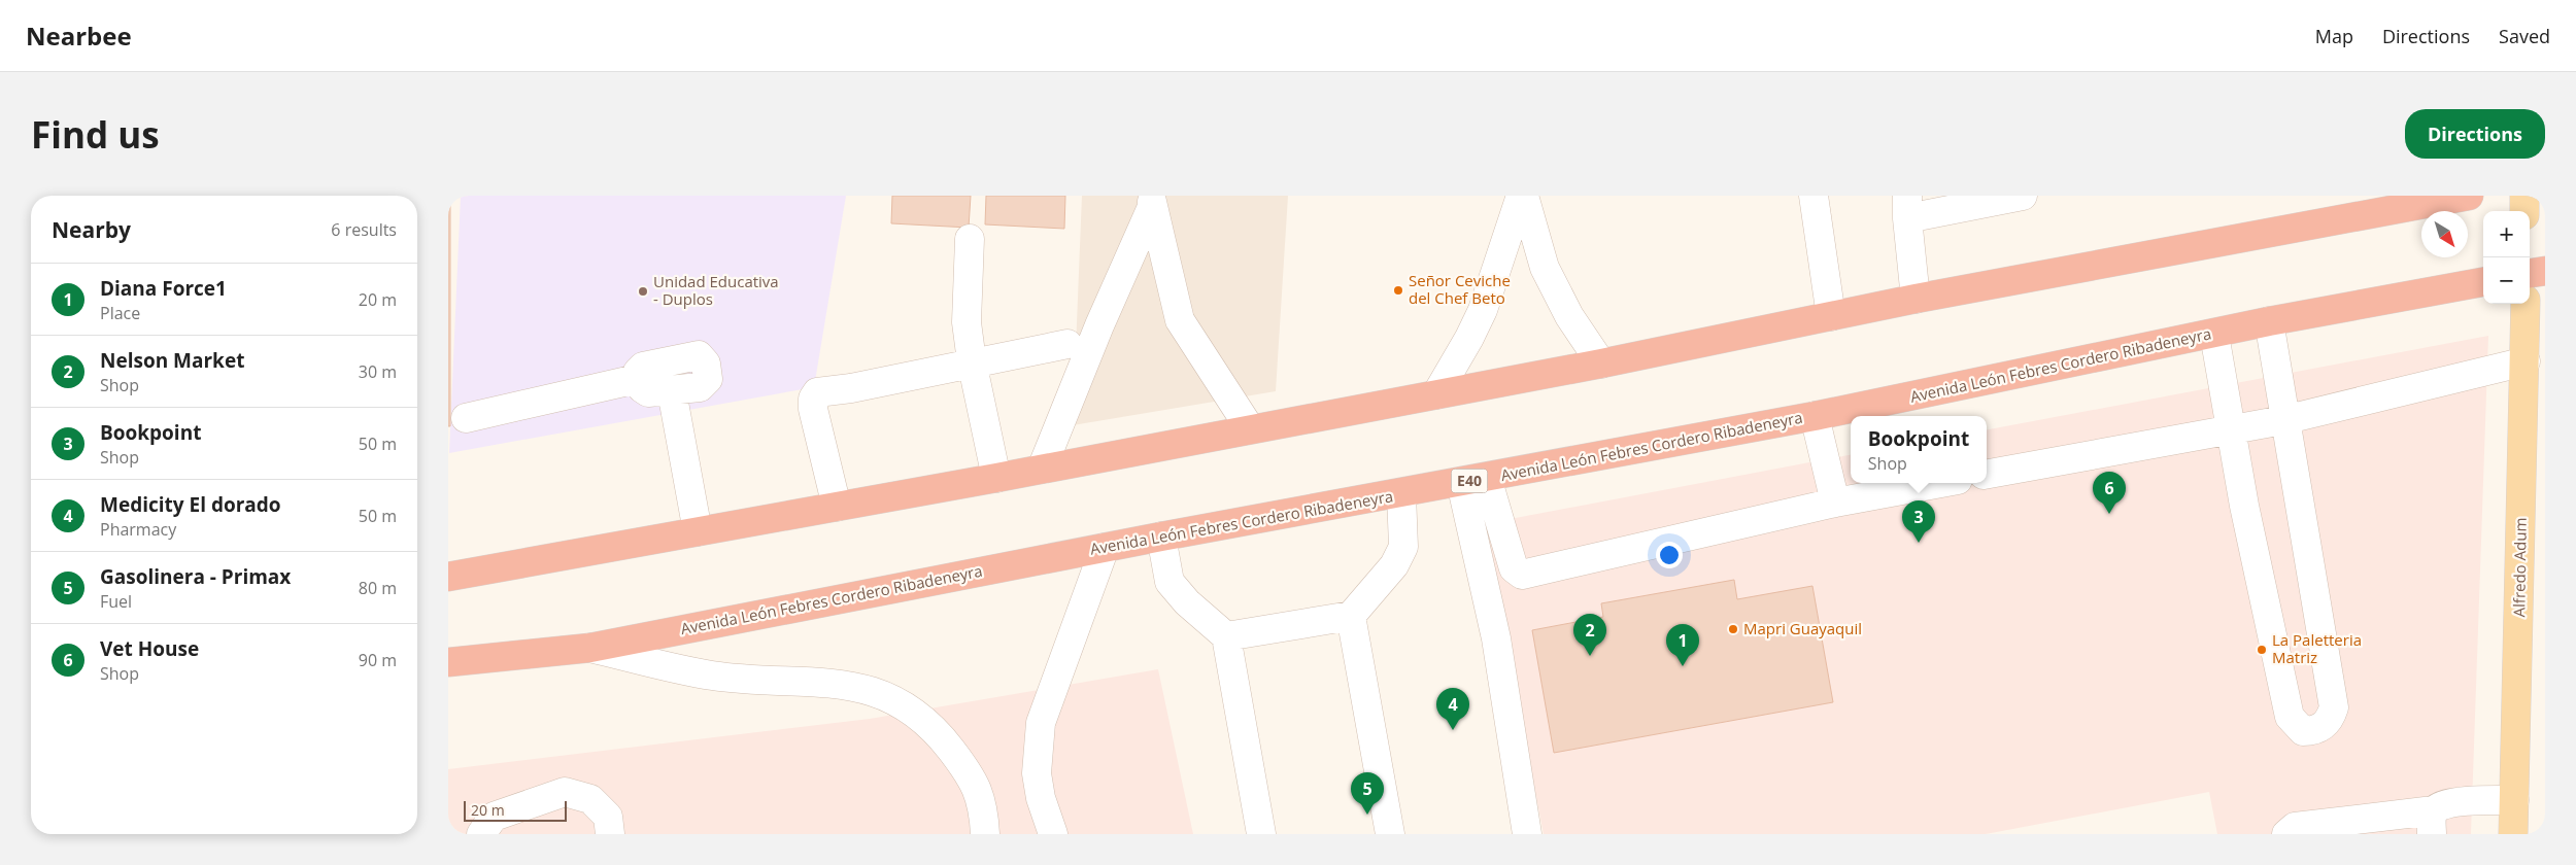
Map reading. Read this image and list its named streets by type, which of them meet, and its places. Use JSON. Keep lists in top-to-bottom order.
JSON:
{
  "streets": {
    "highway": ["Avenida León Febres Cordero Ribadeneyra", "E40"],
    "main road": ["Alfredo Adum"]
  },
  "places": [
    "Señor Ceviche del Chef Beto",
    "Unidad Educativa - Duplos",
    "Mapri Guayaquil",
    "La Paletteria Matriz"
  ],
  "scale_bar": "20 m",
  "north": "bottom right",
  "page": {
    "header": "Nearbee",
    "nav": ["Map", "Directions", "Saved"],
    "buttons": "Directions",
    "title": "Find us",
    "heading": ["Nearby", "6 results"],
    "map_buttons": ["+", "−"],
    "list": [
      {
        "mark": "1",
        "name": "Diana Force1",
        "note": "Place",
        "value": "20 m"
      },
      {
        "mark": "2",
        "name": "Nelson Market",
        "note": "Shop",
        "value": "30 m"
      },
      {
        "mark": "3",
        "name": "Bookpoint",
        "note": "Shop",
        "value": "50 m"
      },
      {
        "mark": "4",
        "name": "Medicity El dorado",
        "note": "Pharmacy",
        "value": "50 m"
      },
      {
        "mark": "5",
        "name": "Gasolinera - Primax",
        "note": "Fuel",
        "value": "80 m"
      },
      {
        "mark": "6",
        "name": "Vet House",
        "note": "Shop",
        "value": "90 m"
      }
    ],
    "popup": ["Bookpoint", "Shop"],
    "pins": [
      "6",
      "3",
      "2",
      "1",
      "4",
      "5"
    ],
    "scale": "20 m"
  }
}
